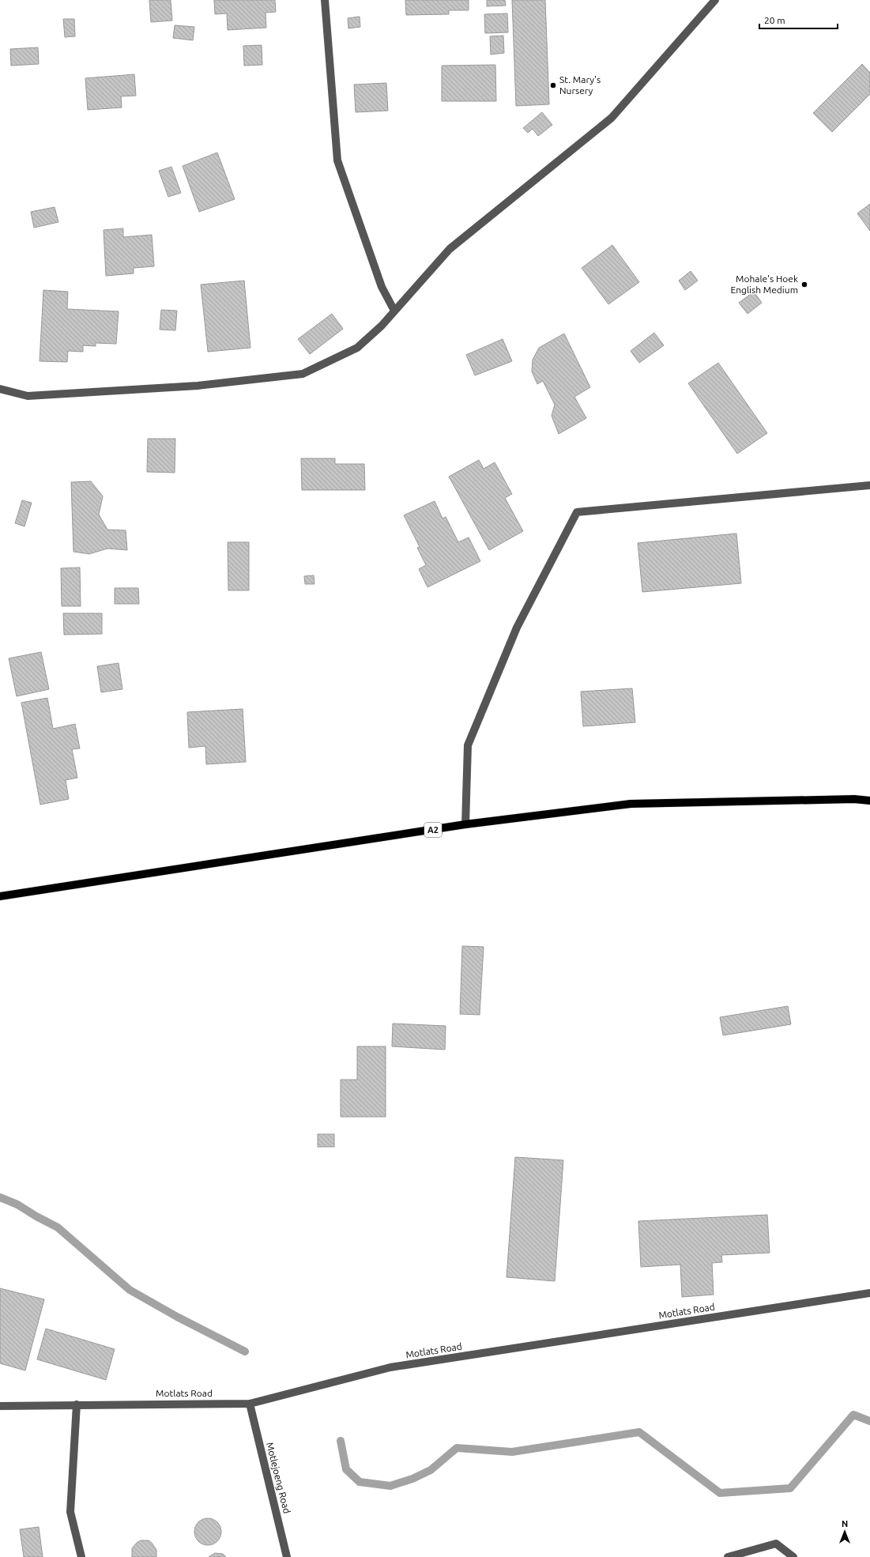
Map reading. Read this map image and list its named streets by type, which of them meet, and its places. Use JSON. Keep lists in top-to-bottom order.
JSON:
{
  "streets": {
    "main road": ["A2"],
    "street": ["Motlats Road", "Motlejoeng Road"]
  },
  "crossings": [
    ["Motlats Road", "Motlejoeng Road"]
  ],
  "places": ["St. Mary's Nursery", "Mohale's Hoek English Medium"],
  "scale_bar": "20 m",
  "north": "top"
}
